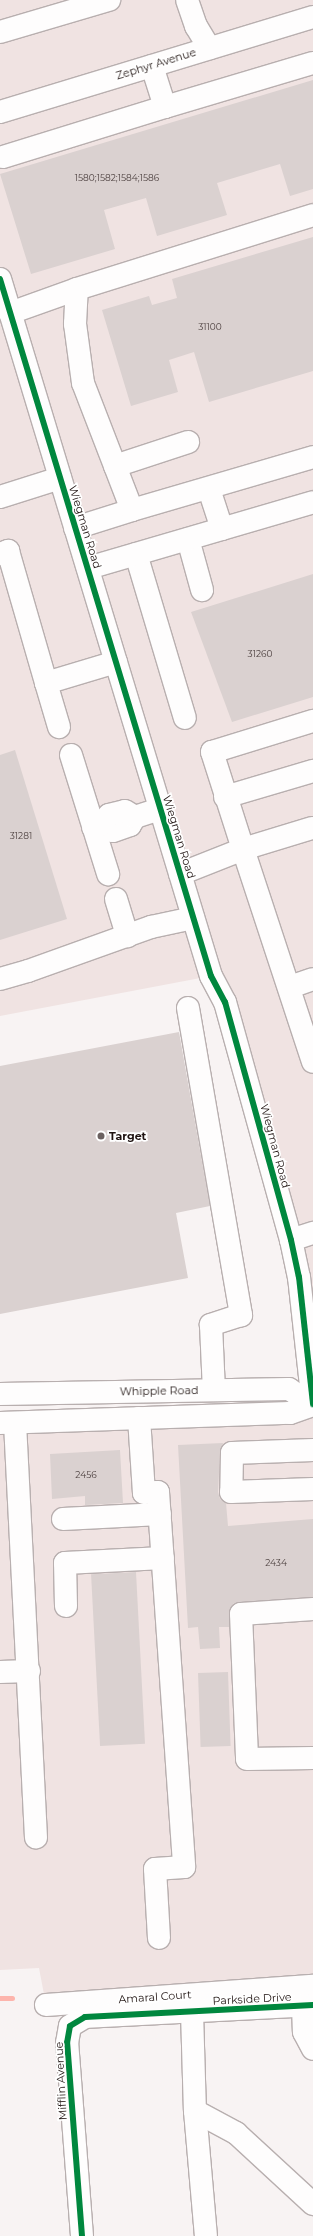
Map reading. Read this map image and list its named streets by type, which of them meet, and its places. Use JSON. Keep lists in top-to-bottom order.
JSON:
{
  "streets": {
    "street": [
      "Zephyr Avenue",
      "Wiegman Road",
      "Whipple Road",
      "Amaral Court",
      "Parkside Drive",
      "Mifflin Avenue"
    ]
  },
  "crossings": [
    ["Parkside Drive", "Mifflin Avenue"]
  ],
  "places": ["Target"],
  "house_numbers": [
    "1580;1582;1584;1586",
    "31100",
    "31260",
    "31281",
    "2456",
    "2434"
  ]
}
